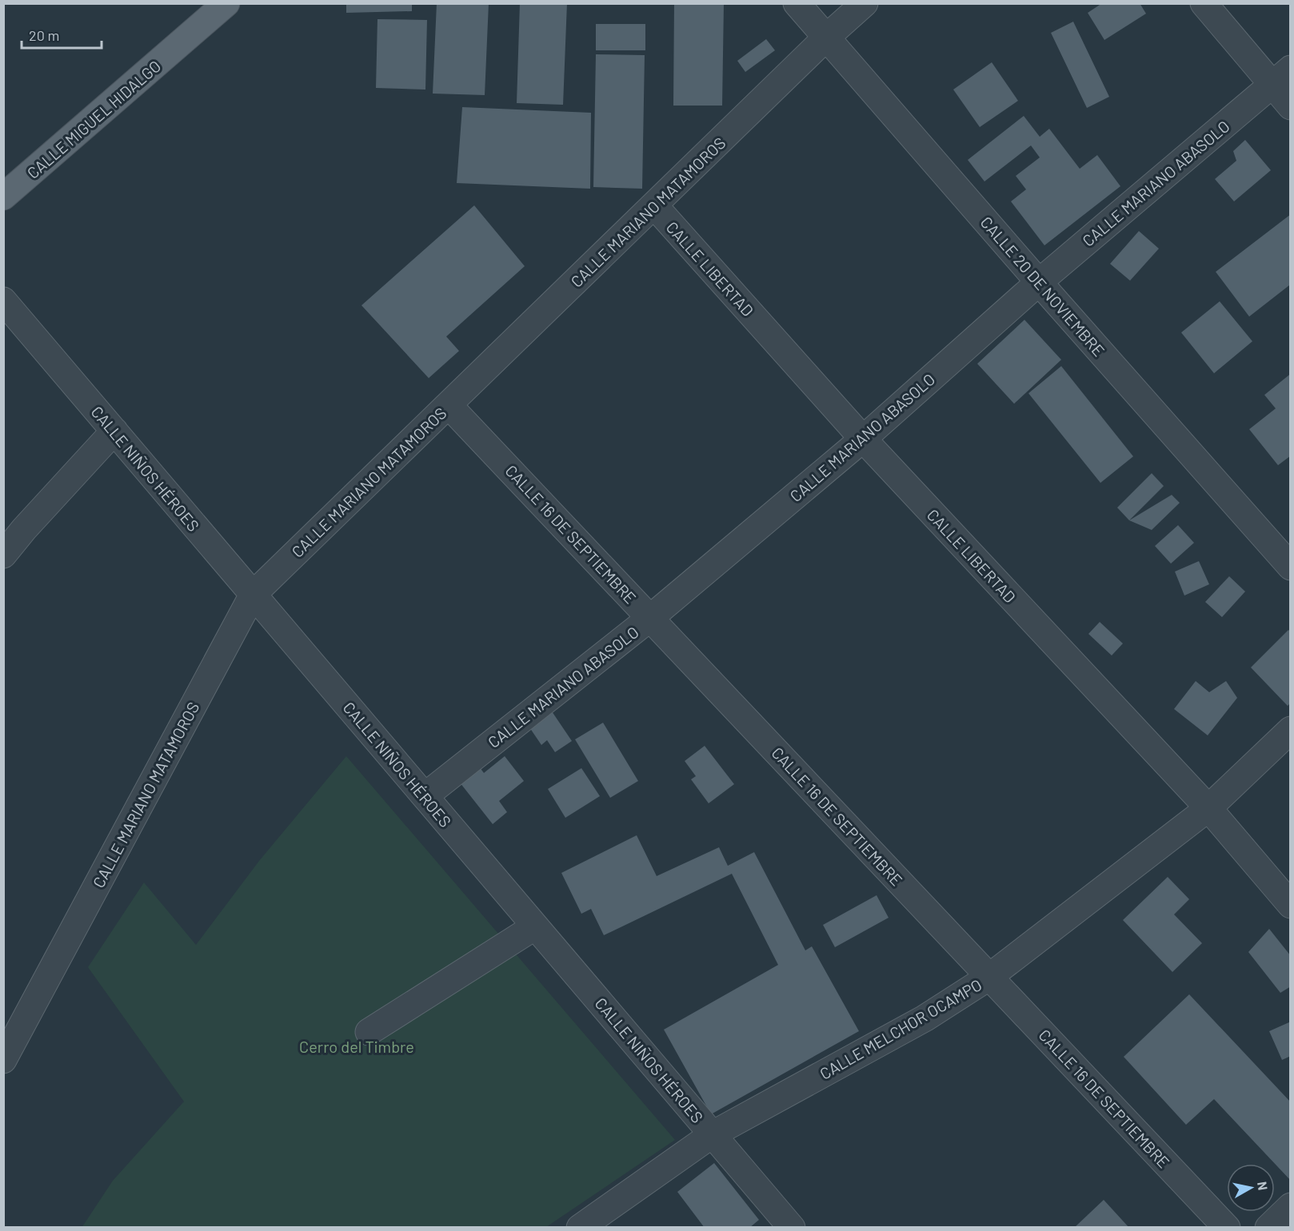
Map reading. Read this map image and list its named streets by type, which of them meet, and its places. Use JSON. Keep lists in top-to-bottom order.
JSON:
{
  "streets": {
    "main road": ["CALLE MIGUEL HIDALGO"],
    "street": [
      "CALLE MARIANO ABASOLO",
      "CALLE MARIANO MATAMOROS",
      "CALLE LIBERTAD",
      "CALLE 20 DE NOVIEMBRE",
      "CALLE NIÑOS HÉROES",
      "CALLE 16 DE SEPTIEMBRE",
      "CALLE MELCHOR OCAMPO"
    ]
  },
  "crossings": [
    ["CALLE MARIANO ABASOLO", "CALLE LIBERTAD"],
    ["CALLE MARIANO ABASOLO", "CALLE 20 DE NOVIEMBRE"],
    ["CALLE MARIANO ABASOLO", "CALLE NIÑOS HÉROES"],
    ["CALLE MARIANO ABASOLO", "CALLE 16 DE SEPTIEMBRE"],
    ["CALLE MARIANO MATAMOROS", "CALLE LIBERTAD"],
    ["CALLE MARIANO MATAMOROS", "CALLE 20 DE NOVIEMBRE"],
    ["CALLE MARIANO MATAMOROS", "CALLE NIÑOS HÉROES"],
    ["CALLE MARIANO MATAMOROS", "CALLE 16 DE SEPTIEMBRE"],
    ["CALLE LIBERTAD", "CALLE MELCHOR OCAMPO"],
    ["CALLE NIÑOS HÉROES", "CALLE MELCHOR OCAMPO"],
    ["CALLE 16 DE SEPTIEMBRE", "CALLE MELCHOR OCAMPO"]
  ],
  "parks": ["Cerro del Timbre"],
  "scale_bar": "20 m",
  "north": "right"
}
